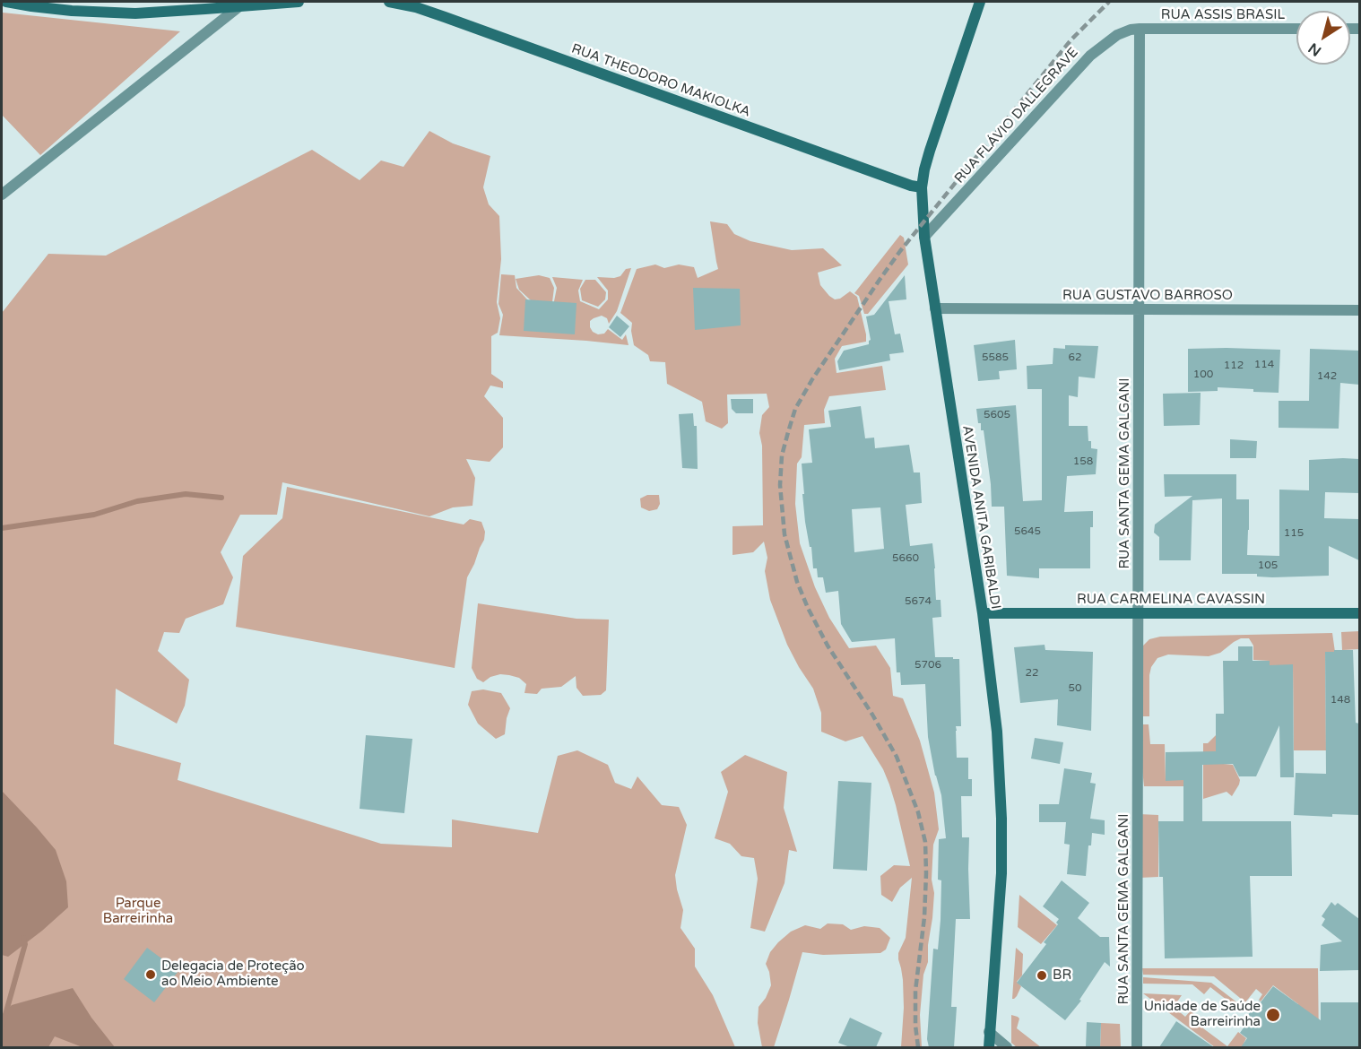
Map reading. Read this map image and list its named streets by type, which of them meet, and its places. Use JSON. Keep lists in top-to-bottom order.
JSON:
{
  "streets": {
    "main road": ["RUA THEODORO MAKIOLKA", "AVENIDA ANITA GARIBALDI", "RUA CARMELINA CAVASSIN"],
    "street": [
      "RUA ASSIS BRASIL",
      "RUA FLÁVIO DALLEGRAVE",
      "RUA GUSTAVO BARROSO",
      "RUA SANTA GEMA GALGANI"
    ]
  },
  "crossings": [
    ["RUA ASSIS BRASIL", "RUA FLÁVIO DALLEGRAVE"],
    ["RUA ASSIS BRASIL", "RUA SANTA GEMA GALGANI"],
    ["RUA THEODORO MAKIOLKA", "AVENIDA ANITA GARIBALDI"],
    ["RUA FLÁVIO DALLEGRAVE", "RUA SANTA GEMA GALGANI"],
    ["RUA FLÁVIO DALLEGRAVE", "AVENIDA ANITA GARIBALDI"],
    ["RUA GUSTAVO BARROSO", "RUA SANTA GEMA GALGANI"],
    ["RUA GUSTAVO BARROSO", "AVENIDA ANITA GARIBALDI"],
    ["RUA SANTA GEMA GALGANI", "RUA CARMELINA CAVASSIN"],
    ["AVENIDA ANITA GARIBALDI", "RUA CARMELINA CAVASSIN"]
  ],
  "parks": ["Parque Barreirinha"],
  "places": ["Delegacia de Proteção ao Meio Ambiente", "BR", "Unidade de Saúde Barreirinha"],
  "house_numbers": [
    "5585",
    "62",
    "114",
    "112",
    "100",
    "142",
    "5605",
    "158",
    "5645",
    "115",
    "5660",
    "105",
    "5674",
    "5706",
    "22",
    "50",
    "148"
  ],
  "north": "bottom left"
}
